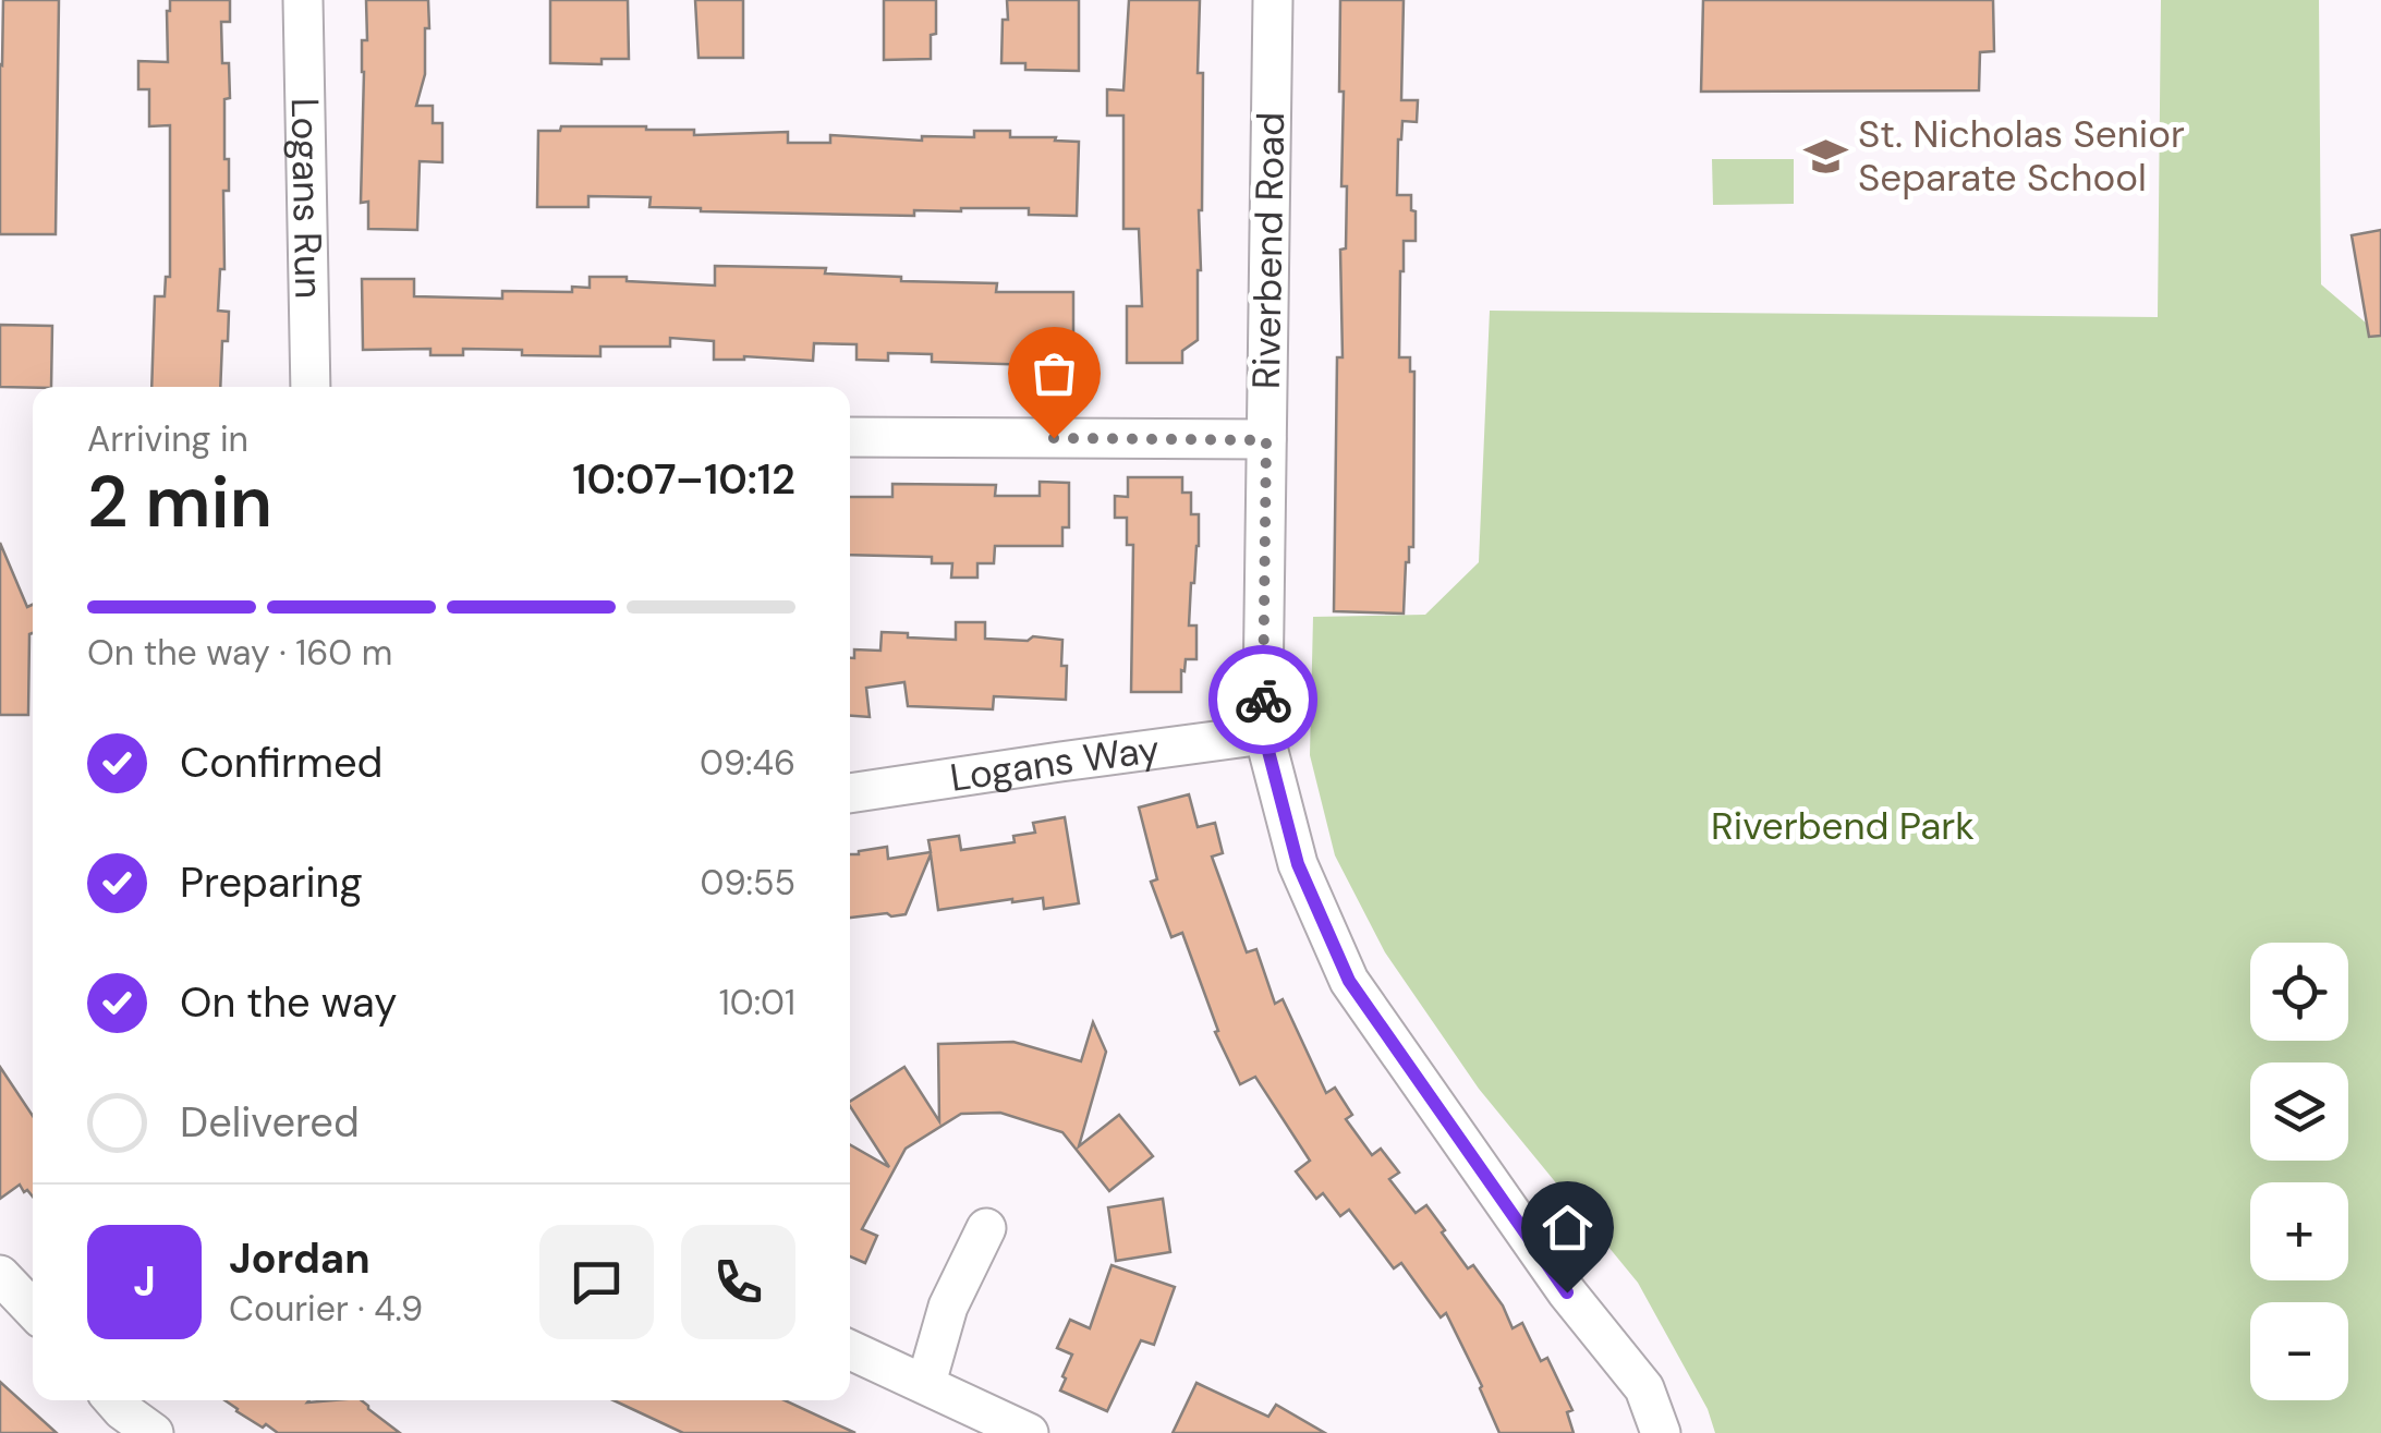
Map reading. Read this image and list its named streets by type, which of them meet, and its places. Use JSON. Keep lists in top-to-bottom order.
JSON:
{
  "streets": {
    "street": ["Logans Run", "Riverbend Road", "Logans Way"]
  },
  "crossings": [
    ["Riverbend Road", "Logans Way"]
  ],
  "parks": ["Riverbend Park"],
  "places": {
    "school or university": ["St. Nicholas Senior Separate School"]
  },
  "page": {
    "heading": ["2 min", "Arriving in", "10:07–10:12"],
    "panel": ["Jordan", "Courier · 4.9"],
    "bar": "On the way · 160 m",
    "list": [
      ["Confirmed", "09:46"],
      ["Preparing", "09:55"],
      ["On the way", "10:01"],
      "Delivered"
    ],
    "map_buttons": ["+", "−"],
    "round": "J"
  }
}
